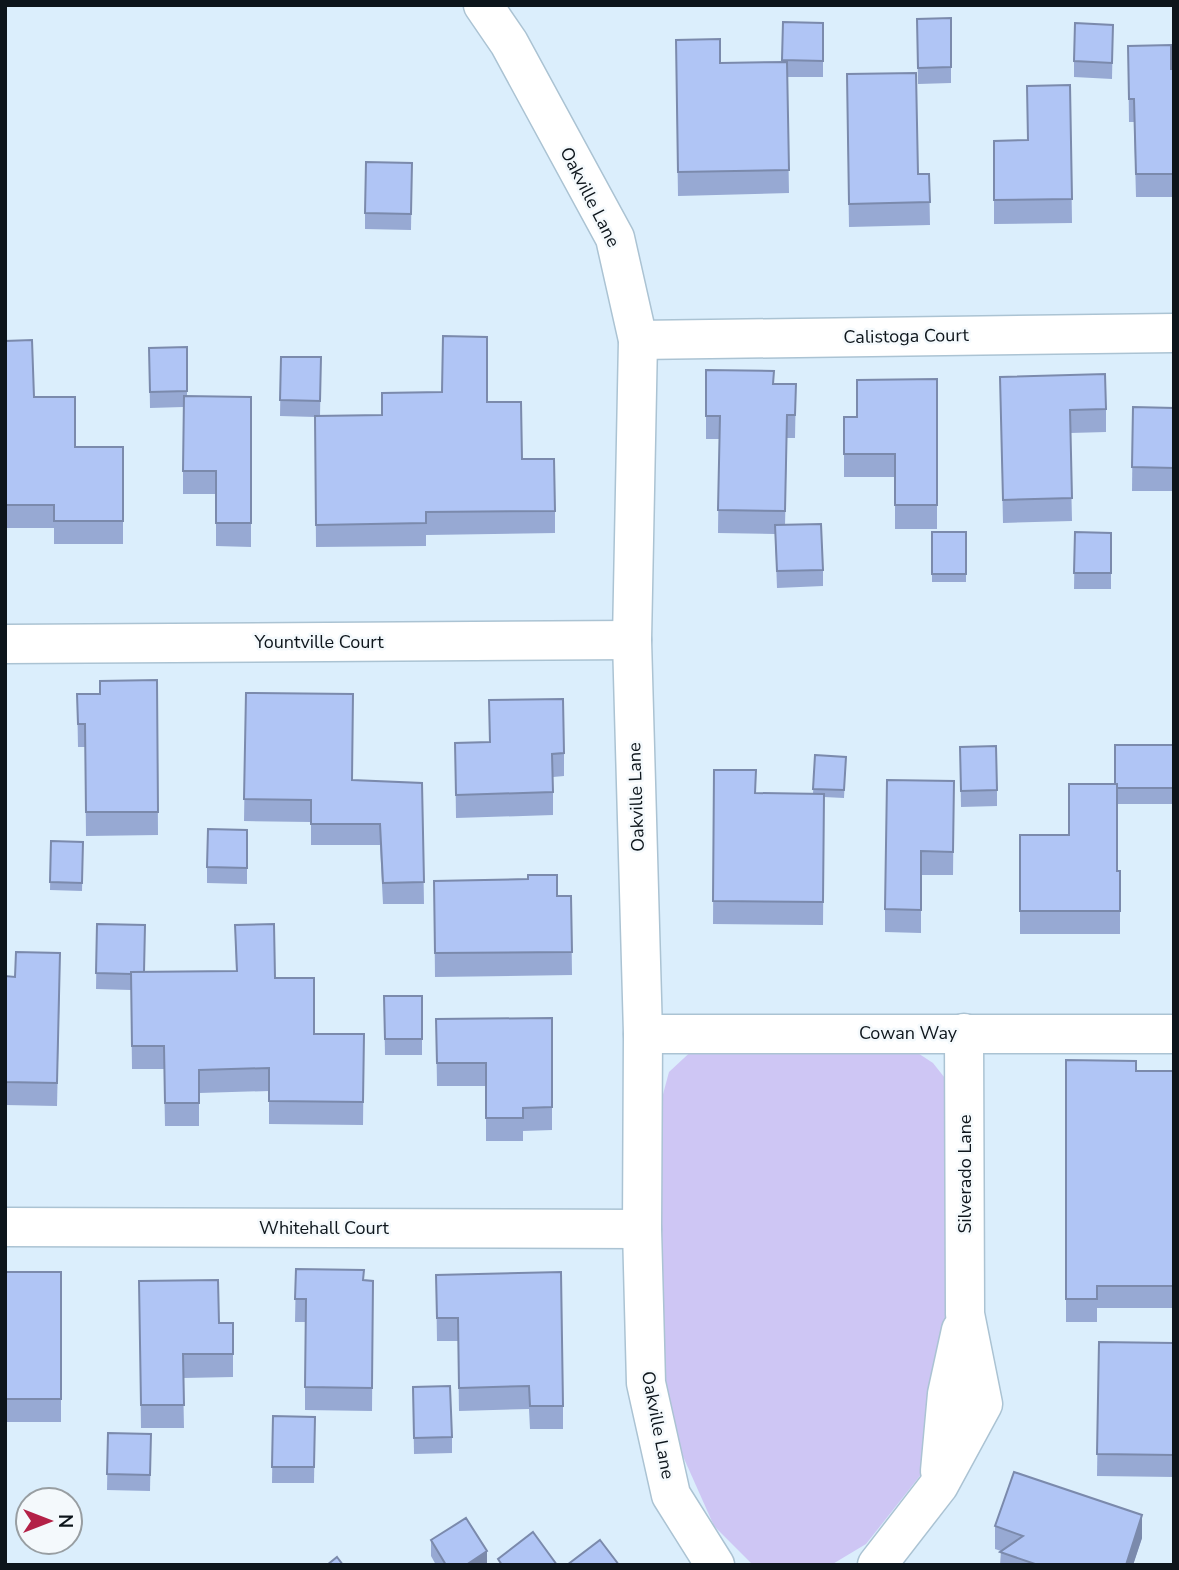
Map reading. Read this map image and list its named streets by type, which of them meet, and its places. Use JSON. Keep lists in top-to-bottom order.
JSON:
{
  "streets": {
    "street": [
      "Oakville Lane",
      "Calistoga Court",
      "Yountville Court",
      "Cowan Way",
      "Silverado Lane",
      "Whitehall Court"
    ]
  },
  "crossings": [
    ["Oakville Lane", "Calistoga Court"],
    ["Oakville Lane", "Yountville Court"],
    ["Oakville Lane", "Cowan Way"],
    ["Oakville Lane", "Whitehall Court"],
    ["Cowan Way", "Silverado Lane"]
  ],
  "north": "right"
}
